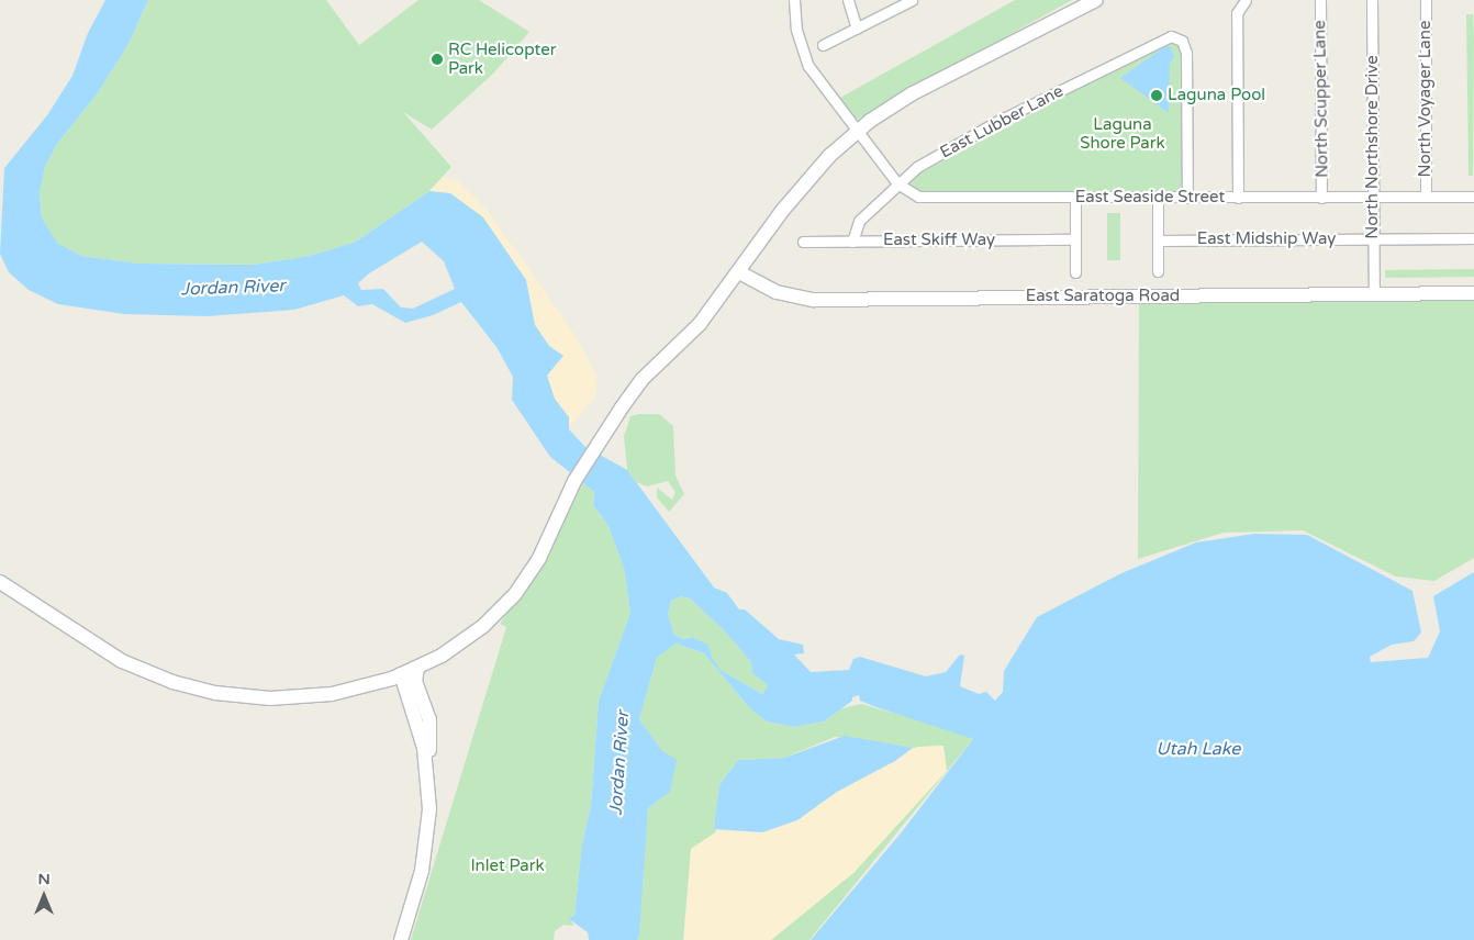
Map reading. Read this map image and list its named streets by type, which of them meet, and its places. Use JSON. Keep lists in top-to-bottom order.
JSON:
{
  "streets": {
    "main road": ["East Saratoga Road"],
    "street": [
      "North Scupper Lane",
      "North Voyager Lane",
      "East Lubber Lane",
      "North Northshore Drive",
      "East Seaside Street",
      "East Midship Way",
      "East Skiff Way"
    ]
  },
  "crossings": [
    ["North Scupper Lane", "East Seaside Street"],
    ["North Voyager Lane", "East Seaside Street"],
    ["East Lubber Lane", "East Seaside Street"],
    ["East Lubber Lane", "East Skiff Way"],
    ["North Northshore Drive", "East Seaside Street"],
    ["North Northshore Drive", "East Midship Way"],
    ["North Northshore Drive", "East Saratoga Road"]
  ],
  "water": ["Jordan River", "Utah Lake"],
  "parks": ["Laguna Shore Park", "Inlet Park"],
  "places": ["RC Helicopter Park", "Laguna Pool"],
  "north": "top"
}
